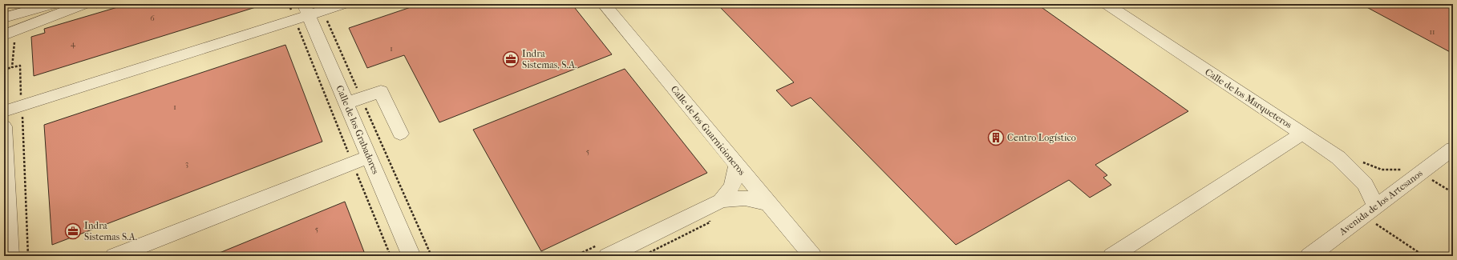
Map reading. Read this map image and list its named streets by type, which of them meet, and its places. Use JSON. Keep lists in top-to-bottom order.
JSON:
{
  "streets": {
    "street": [
      "Calle de los Marqueteros",
      "Calle de los Grabadores",
      "Calle de los Guarnicioneros",
      "Avenida de los Artesanos"
    ]
  },
  "crossings": [
    ["Calle de los Marqueteros", "Avenida de los Artesanos"]
  ],
  "places": {
    "office": ["Indra Sistemas, S.A.", "Indra Sistemas S.A."],
    "building": ["Centro Logístico"]
  },
  "house_numbers": [
    "6",
    "11",
    "4",
    "1",
    "1",
    "5",
    "3",
    "5"
  ]
}
